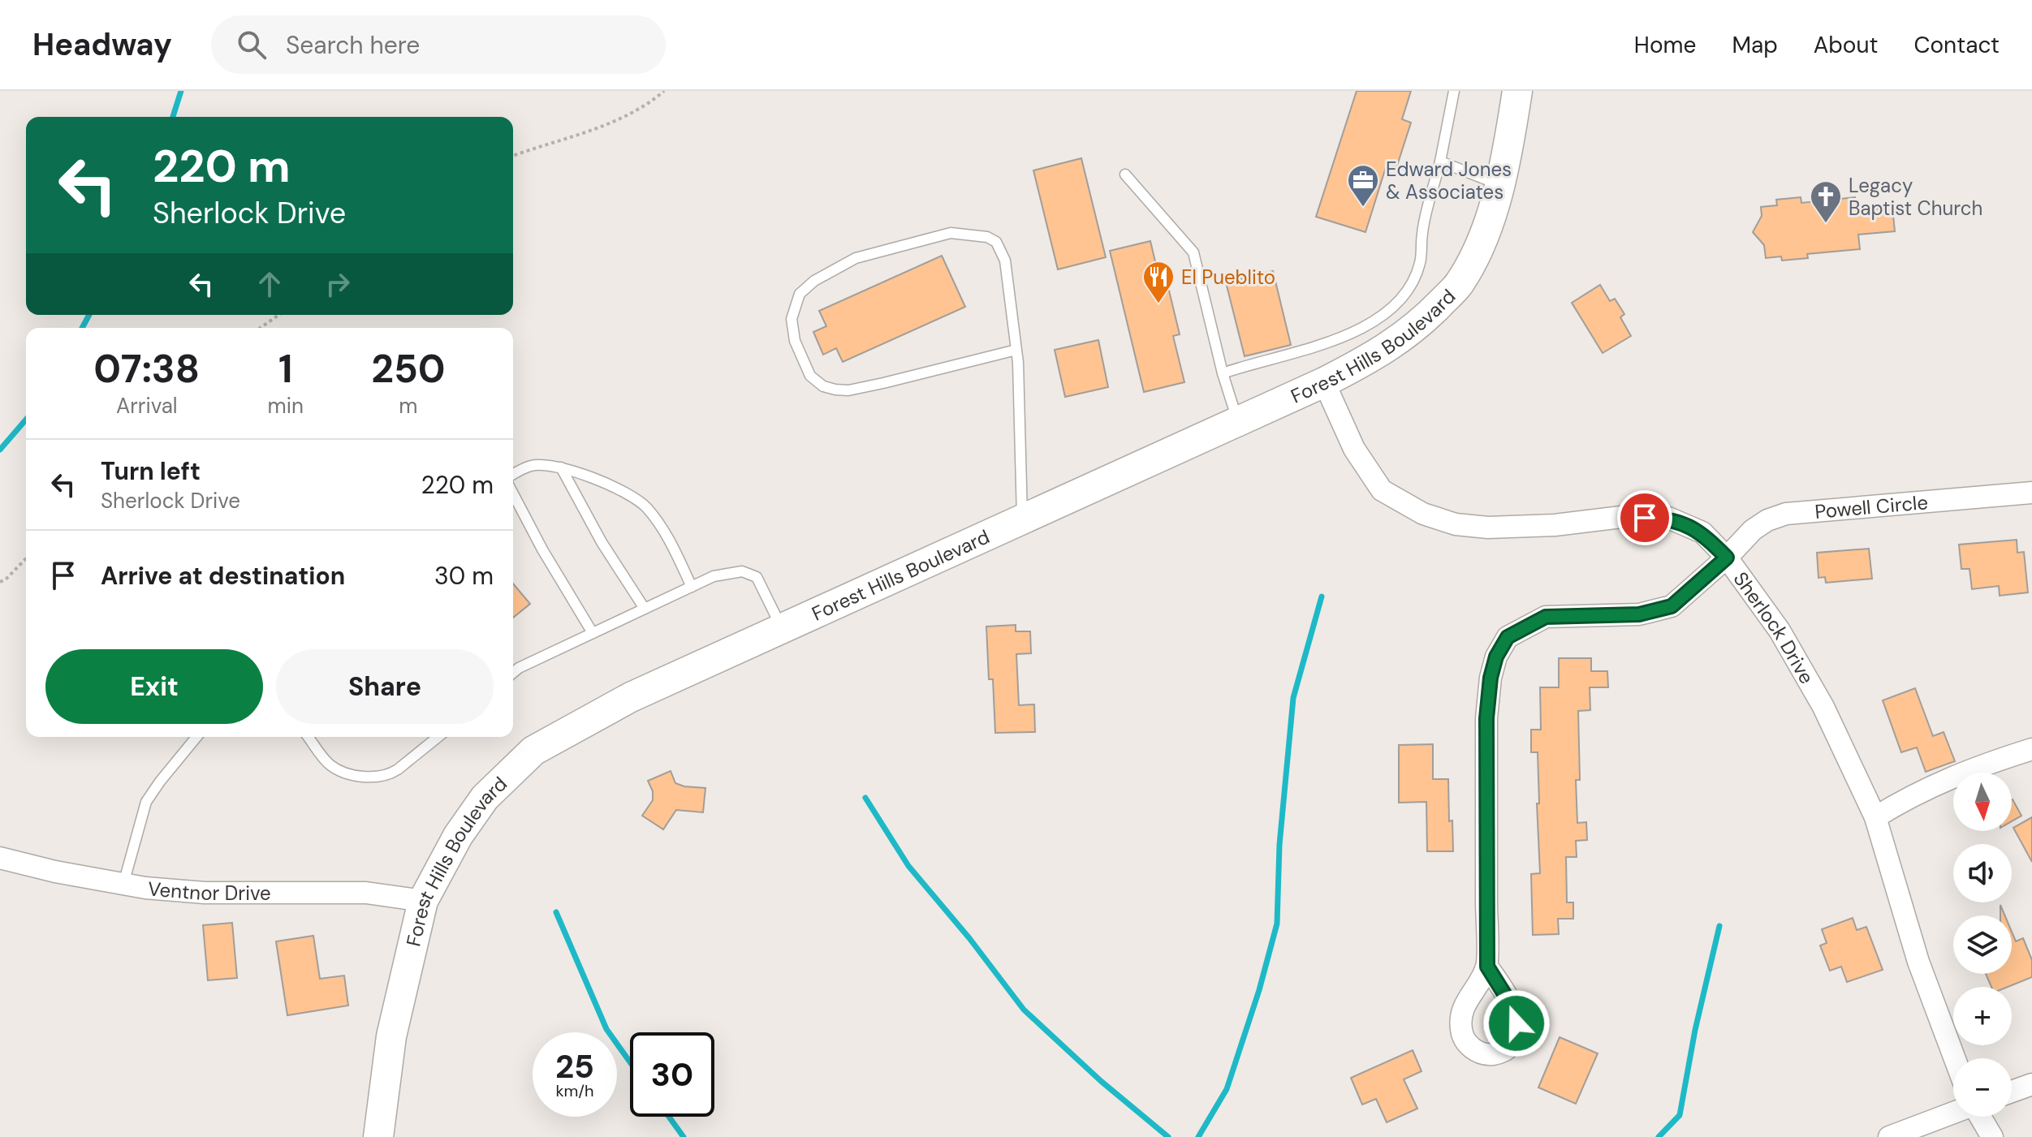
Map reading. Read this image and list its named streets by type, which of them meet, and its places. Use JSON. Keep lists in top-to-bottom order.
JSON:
{
  "streets": {
    "main road": ["Forest Hills Boulevard"],
    "street": ["Powell Circle", "Sherlock Drive", "Ventnor Drive"]
  },
  "crossings": [
    ["Forest Hills Boulevard", "Sherlock Drive"],
    ["Forest Hills Boulevard", "Ventnor Drive"],
    ["Powell Circle", "Sherlock Drive"]
  ],
  "places": {
    "office": ["Edward Jones & Associates"],
    "church": ["Legacy Baptist Church"],
    "restaurant": ["El Pueblito"]
  },
  "north": "bottom",
  "page": {
    "header": "Headway",
    "search": "Search here",
    "nav": [
      "Home",
      "Map",
      "About",
      "Contact"
    ],
    "turn": ["220 m", "Sherlock Drive"],
    "eta": [
      "07:38",
      "Arrival",
      "1",
      "min",
      "250",
      "m"
    ],
    "list": [
      {
        "name": "Turn left",
        "note": "Sherlock Drive",
        "value": "220 m"
      },
      {
        "name": "Arrive at destination",
        "value": "30 m"
      }
    ],
    "buttons": ["Exit", "Share"],
    "map_buttons": ["+", "−"],
    "speed": "25 km/h",
    "limit": "30"
  }
}
